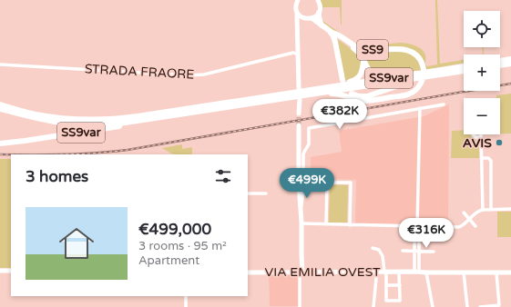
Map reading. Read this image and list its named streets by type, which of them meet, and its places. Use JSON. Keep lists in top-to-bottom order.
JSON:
{
  "streets": {
    "highway": ["SS9", "SS9var"],
    "street": ["STRADA FRAORE", "VIA EMILIA OVEST"]
  },
  "crossings": [
    ["SS9", "SS9var"]
  ],
  "places": ["AVIS"],
  "page": {
    "map_buttons": ["+", "−"],
    "price": ["€382K", "€499K", "€316K"],
    "heading": "3 homes",
    "list": [
      {
        "name": "€499,000",
        "note": "3 rooms · 95 m² · Apartment"
      }
    ]
  }
}
